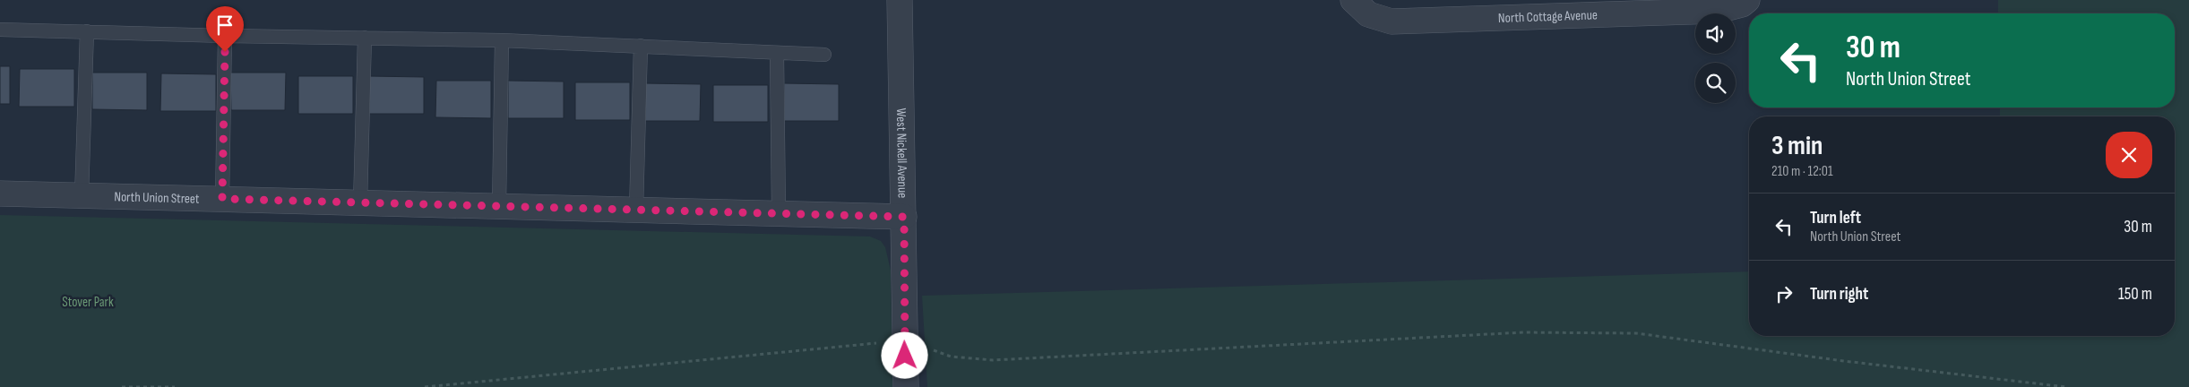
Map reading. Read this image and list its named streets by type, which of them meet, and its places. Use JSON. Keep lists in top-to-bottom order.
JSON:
{
  "streets": {
    "street": ["North Cottage Avenue", "West Nickell Avenue", "North Union Street"]
  },
  "crossings": [
    ["West Nickell Avenue", "North Union Street"]
  ],
  "parks": ["Stover Park"],
  "page": {
    "turn": ["30 m", "North Union Street"],
    "heading": ["3 min", "210 m · 12:01"],
    "list": [
      {
        "name": "Turn left",
        "note": "North Union Street",
        "value": "30 m"
      },
      {
        "name": "Turn right",
        "value": "150 m"
      }
    ]
  }
}
